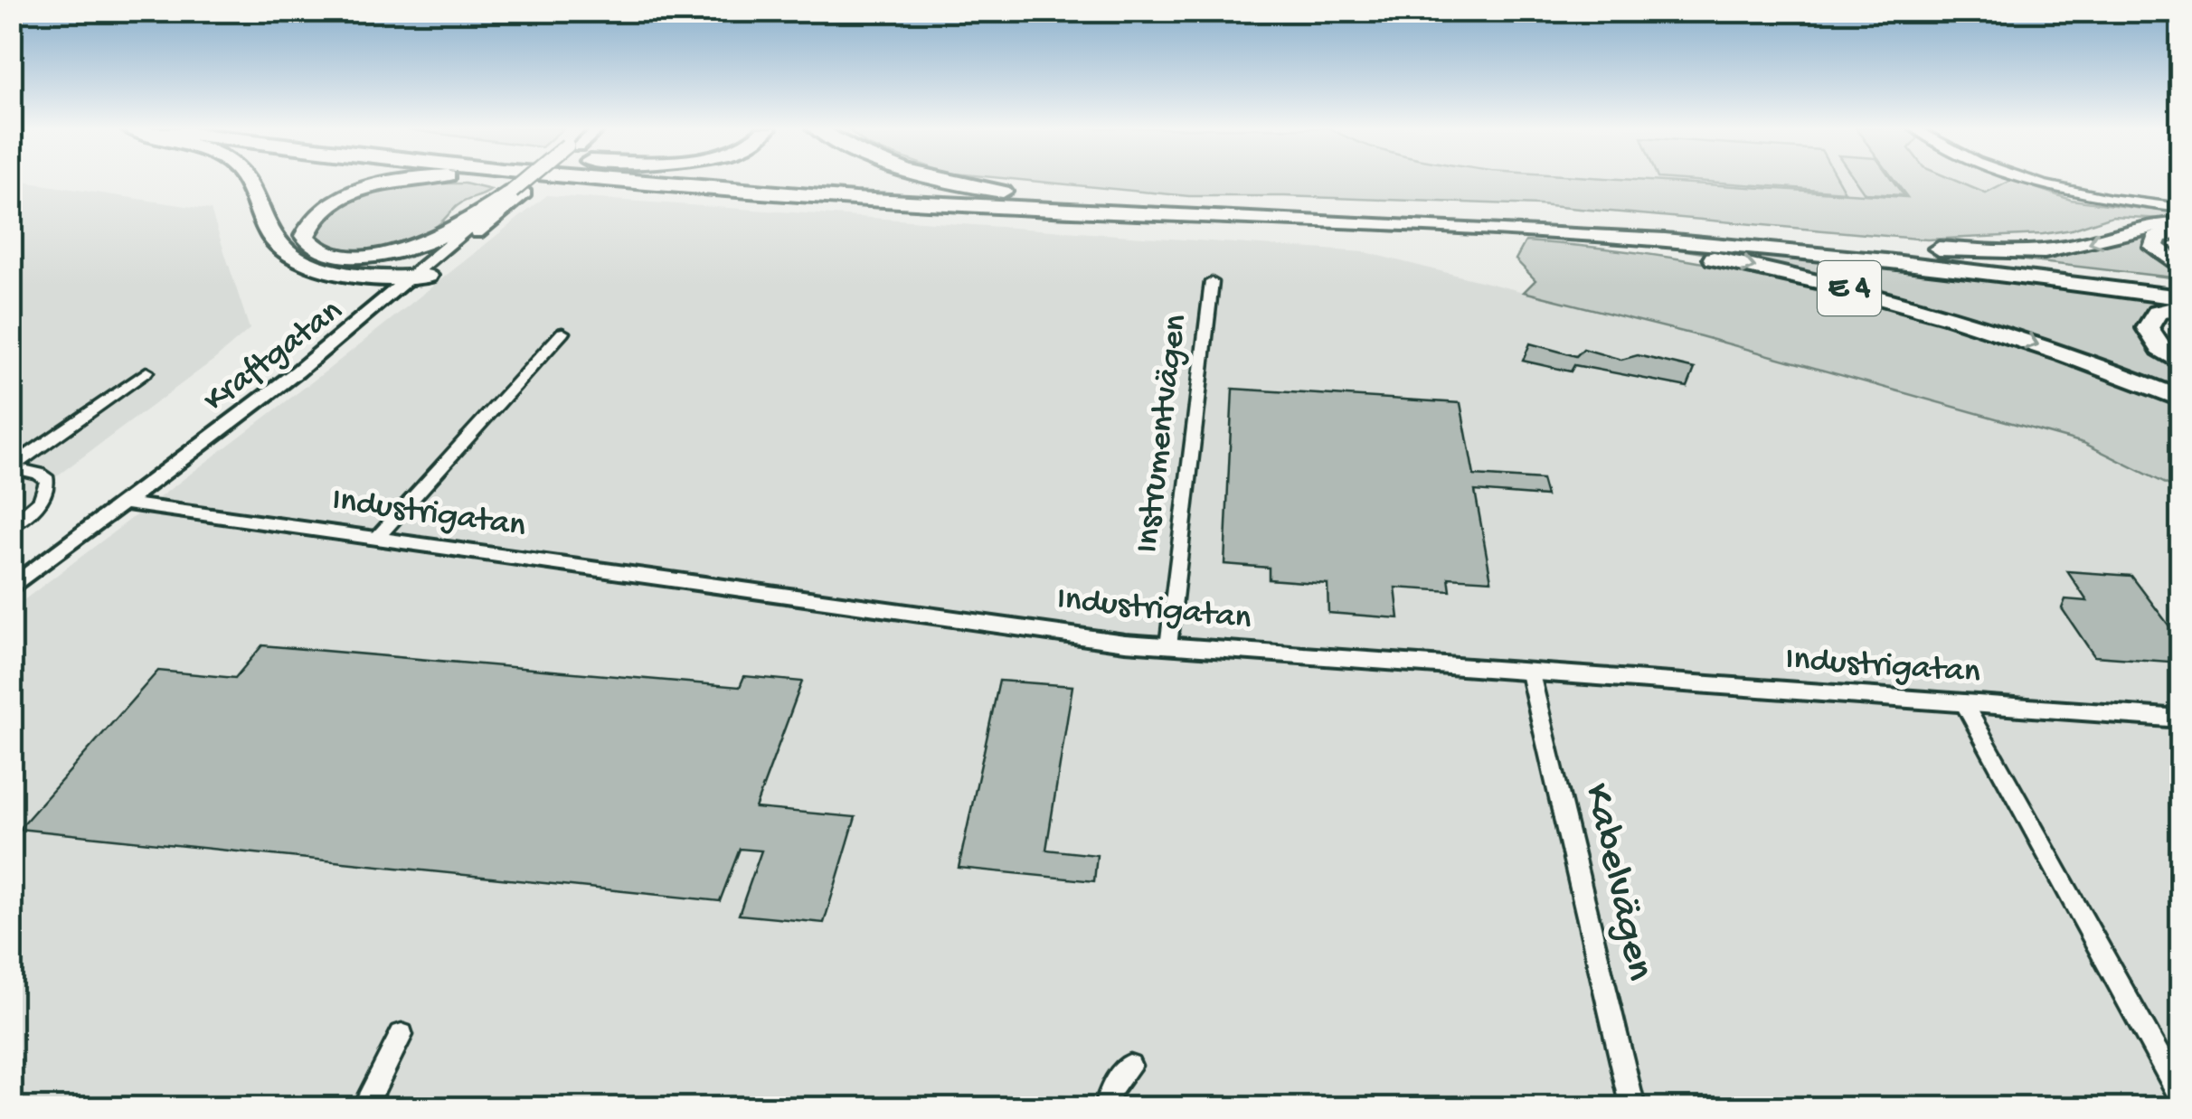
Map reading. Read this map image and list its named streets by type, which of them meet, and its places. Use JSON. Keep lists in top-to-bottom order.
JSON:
{
  "streets": {
    "highway": ["E 4"],
    "street": [
      "Kraftgatan",
      "Instrumentvägen",
      "Industrigatan",
      "Kabelvägen"
    ]
  },
  "crossings": [
    ["Kraftgatan", "Industrigatan"],
    ["Instrumentvägen", "Industrigatan"],
    ["Industrigatan", "Kabelvägen"]
  ]
}
